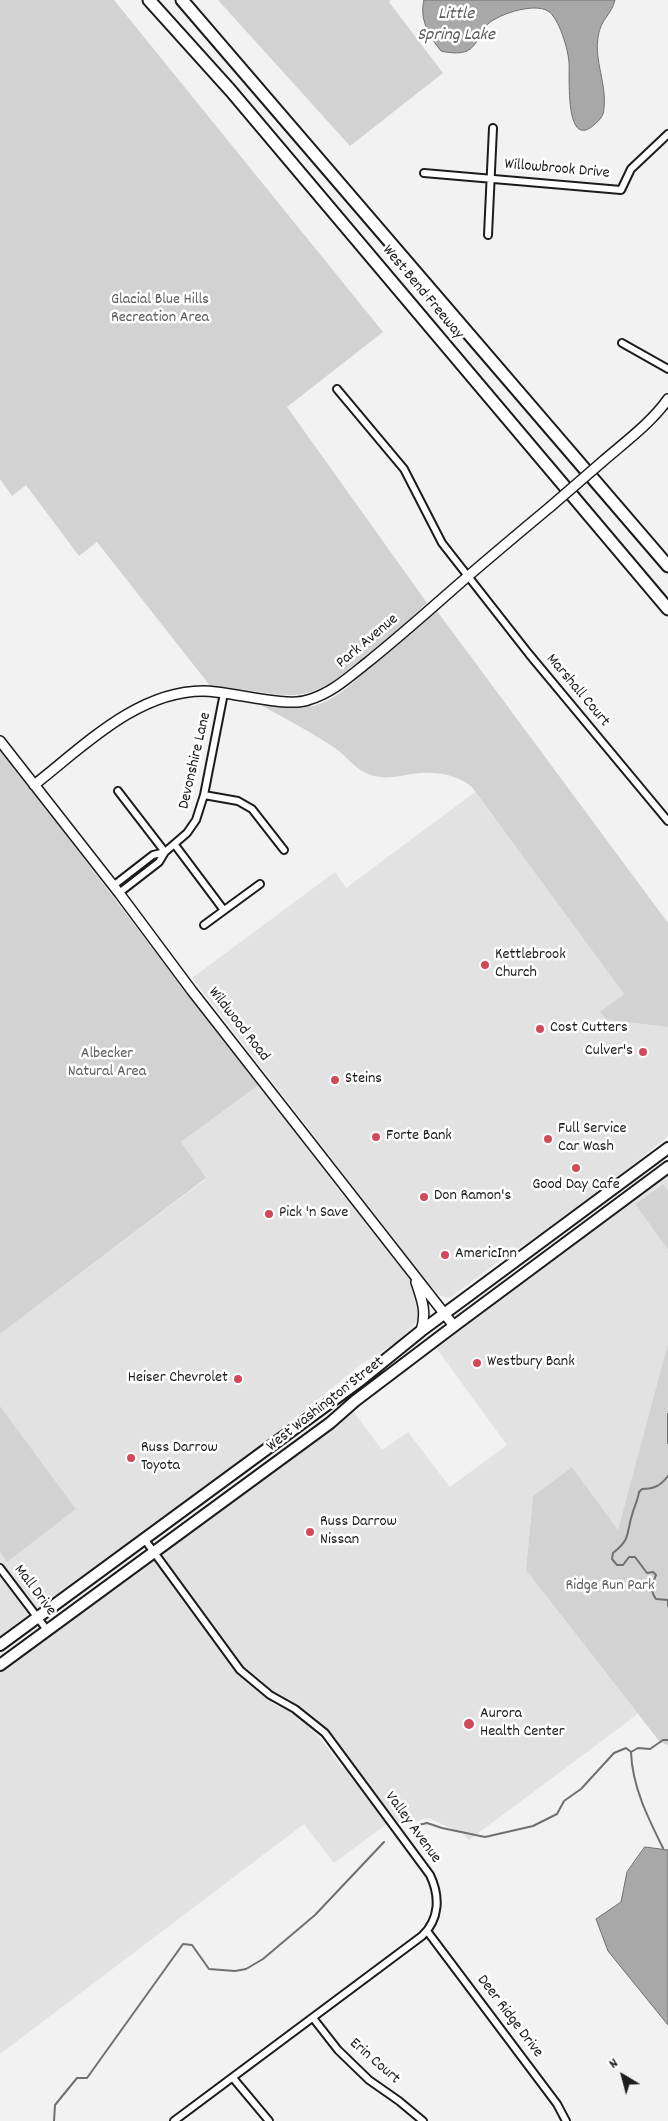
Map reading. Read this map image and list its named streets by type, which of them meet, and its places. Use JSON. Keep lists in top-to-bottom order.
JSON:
{
  "streets": {
    "highway": ["West Bend Freeway"],
    "main road": ["West Washington Street"],
    "street": [
      "Willowbrook Drive",
      "Park Avenue",
      "Marshall Court",
      "Devonshire Lane",
      "Wildwood Road",
      "Mall Drive",
      "Valley Avenue",
      "Deer Ridge Drive",
      "Erin Court"
    ]
  },
  "crossings": [
    ["Park Avenue", "Marshall Court"],
    ["Park Avenue", "Devonshire Lane"],
    ["Park Avenue", "Wildwood Road"],
    ["Devonshire Lane", "Wildwood Road"],
    ["Wildwood Road", "West Washington Street"],
    ["West Washington Street", "Mall Drive"],
    ["West Washington Street", "Valley Avenue"],
    ["Valley Avenue", "Deer Ridge Drive"],
    ["Valley Avenue", "Erin Court"]
  ],
  "water": ["Little Spring Lake"],
  "parks": ["Glacial Blue Hills Recreation Area", "Albecker Natural Area", "Ridge Run Park"],
  "places": [
    "Kettlebrook Church",
    "Cost Cutters",
    "Culver's",
    "Steins",
    "Forte Bank",
    "Full Service Car Wash",
    "Good Day Cafe",
    "Don Ramon's",
    "Pick 'n Save",
    "AmericInn",
    "Westbury Bank",
    "Heiser Chevrolet",
    "Russ Darrow Toyota",
    "Russ Darrow Nissan",
    "Aurora Health Center"
  ],
  "north": "top left"
}
